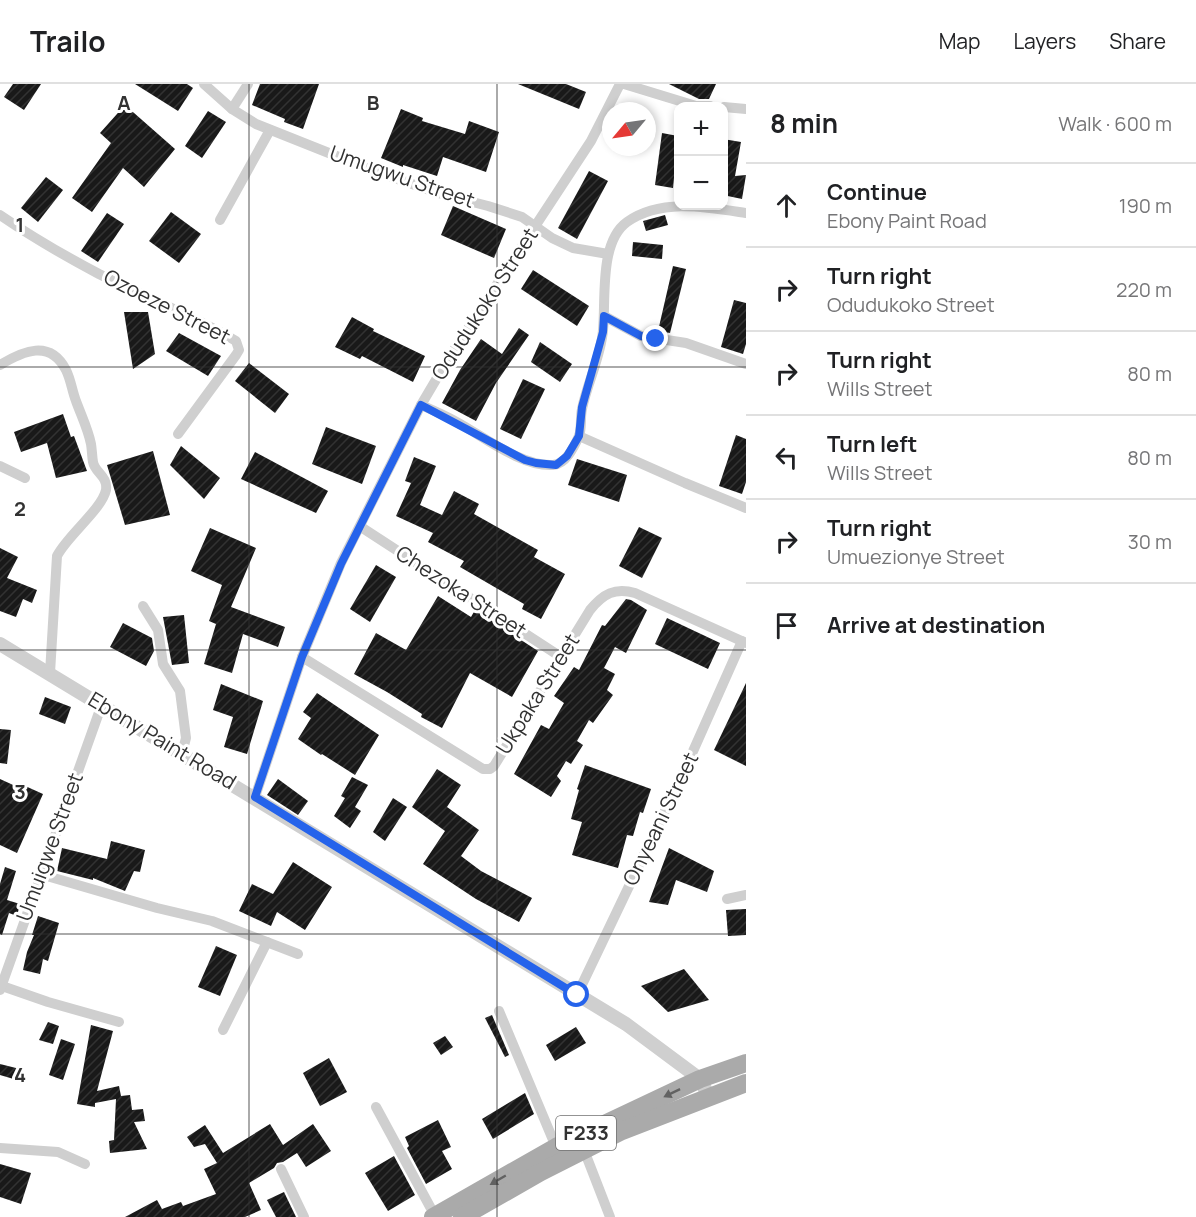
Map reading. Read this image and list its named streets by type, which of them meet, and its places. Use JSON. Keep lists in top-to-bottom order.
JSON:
{
  "streets": {
    "main road": ["F233"],
    "street": [
      "Umugwu Street",
      "Odudukoko Street",
      "Ozoeze Street",
      "Chezoka Street",
      "Ukpaka Street",
      "Ebony Paint Road",
      "Onyeani Street",
      "Umuigwe Street"
    ]
  },
  "crossings": [
    ["Umugwu Street", "Odudukoko Street"],
    ["Odudukoko Street", "Chezoka Street"],
    ["Odudukoko Street", "Ukpaka Street"],
    ["Odudukoko Street", "Ebony Paint Road"],
    ["Chezoka Street", "Ukpaka Street"],
    ["Ukpaka Street", "Onyeani Street"],
    ["Ebony Paint Road", "Onyeani Street"],
    ["Ebony Paint Road", "Umuigwe Street"],
    ["Ebony Paint Road", "F233"]
  ],
  "north": "bottom left",
  "page": {
    "header": "Trailo",
    "nav": ["Map", "Layers", "Share"],
    "heading": ["8 min", "Walk · 600 m"],
    "map_buttons": ["+", "−"],
    "list": [
      ["Continue", "Ebony Paint Road", "190 m"],
      ["Turn right", "Odudukoko Street", "220 m"],
      ["Turn right", "Wills Street", "80 m"],
      ["Turn left", "Wills Street", "80 m"],
      ["Turn right", "Umuezionye Street", "30 m"],
      "Arrive at destination"
    ]
  },
  "grid": {
    "columns": ["A", "B"],
    "rows": [
      "1",
      "2",
      "3",
      "4"
    ]
  }
}
